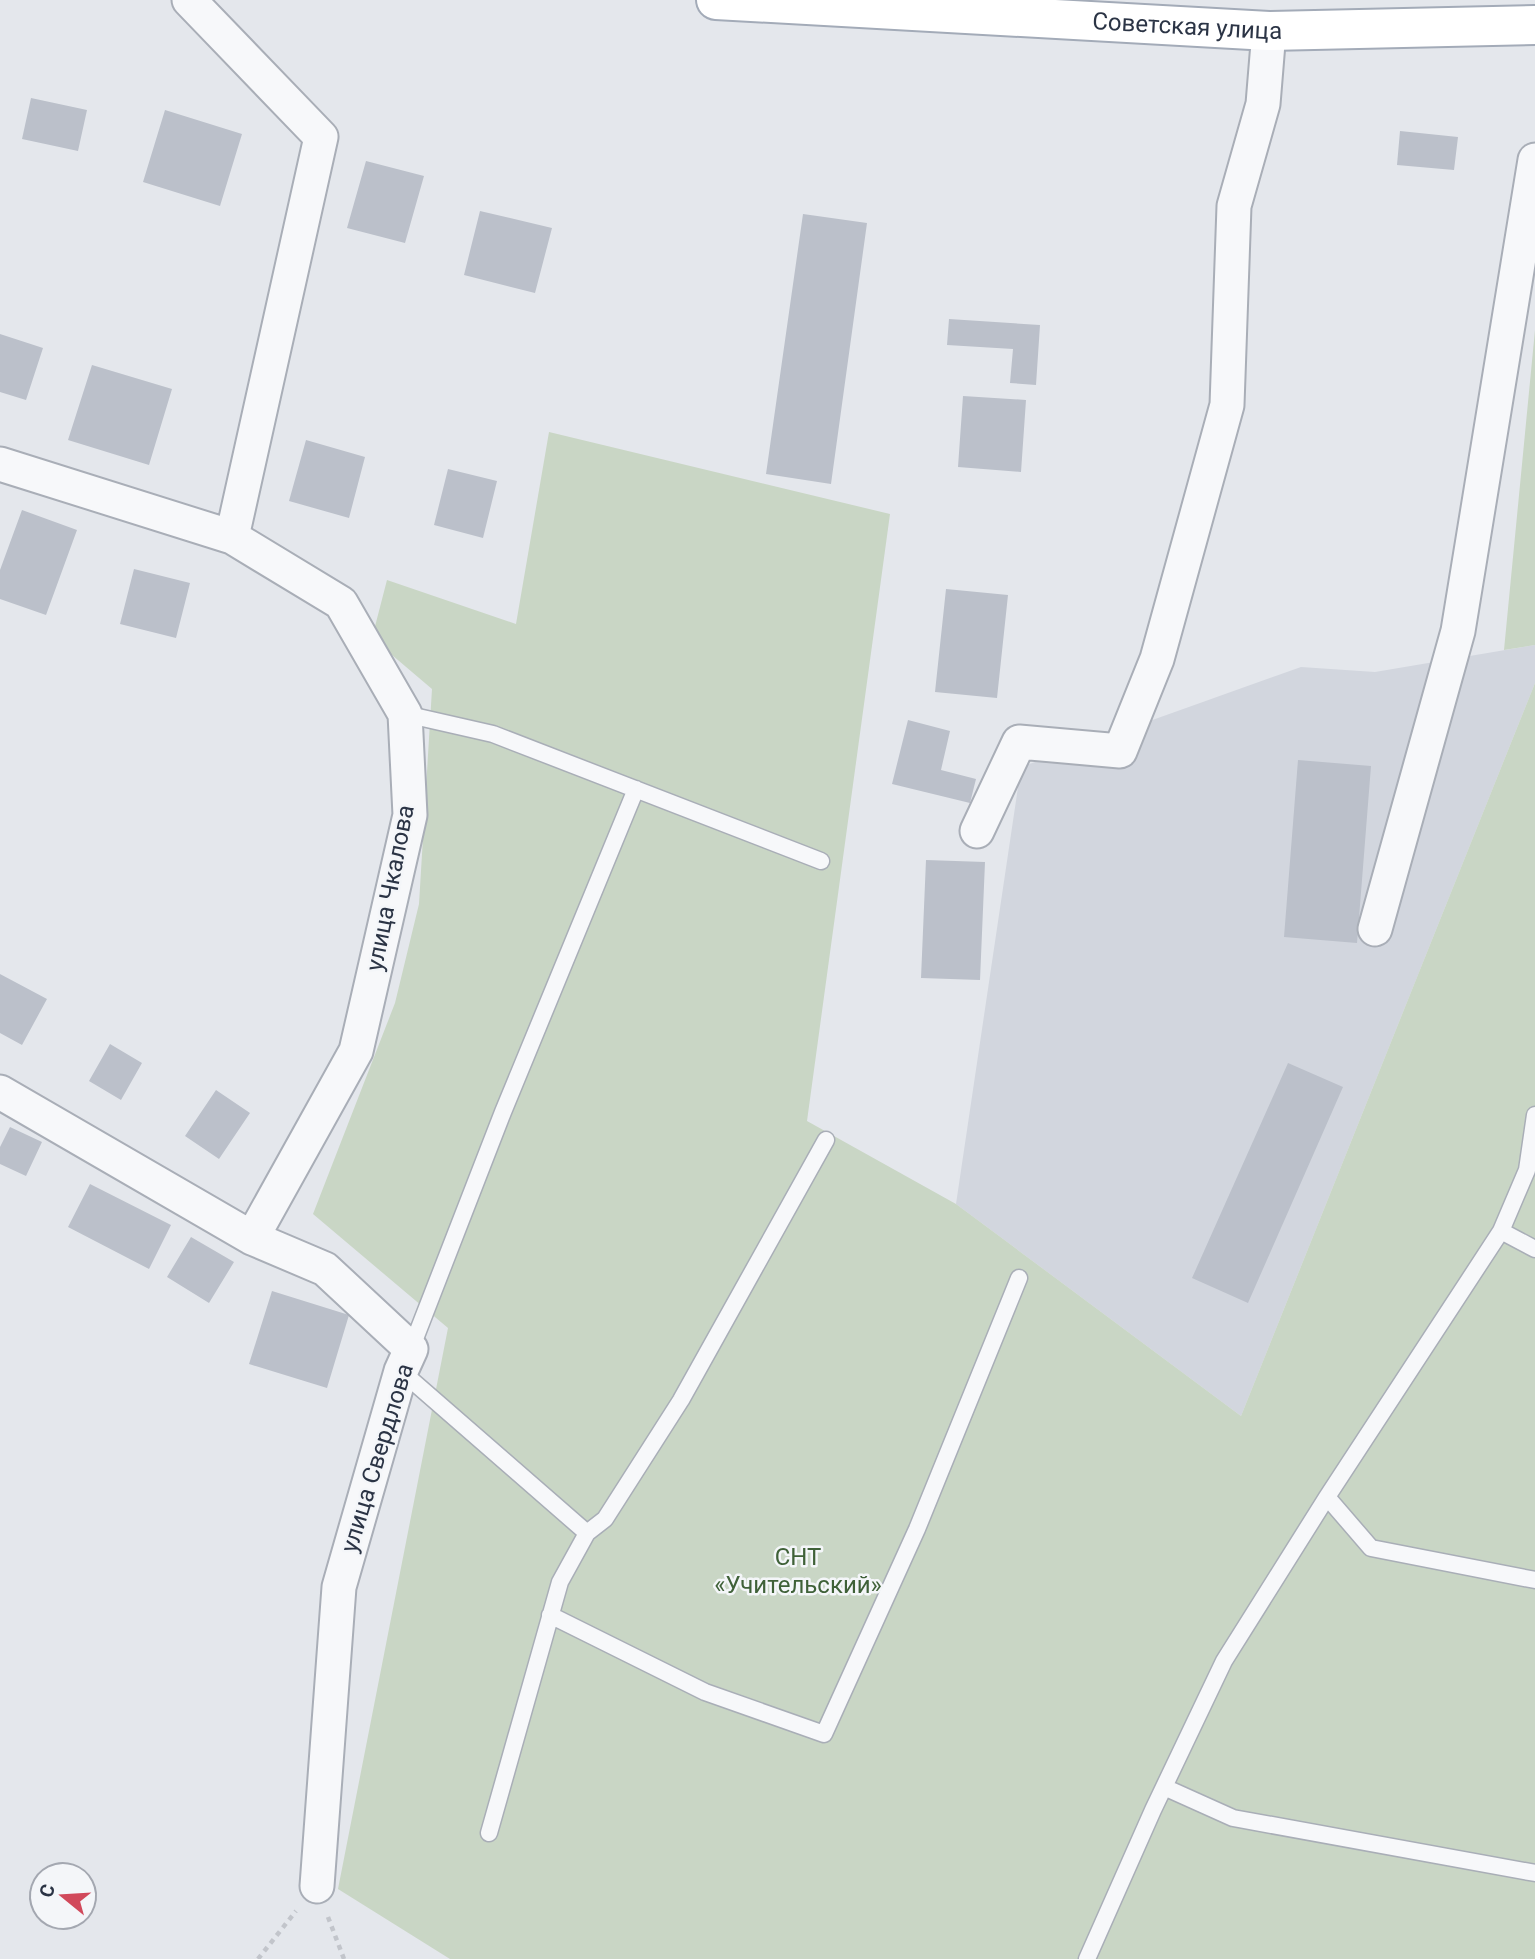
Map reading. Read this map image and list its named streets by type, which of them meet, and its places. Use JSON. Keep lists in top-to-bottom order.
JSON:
{
  "streets": {
    "main road": ["Советская улица"],
    "street": ["улица Чкалова", "улица Свердлова"]
  },
  "crossings": [
    ["улица Чкалова", "улица Свердлова"]
  ],
  "parks": ["СНТ «Учительский»"],
  "north": "left"
}
